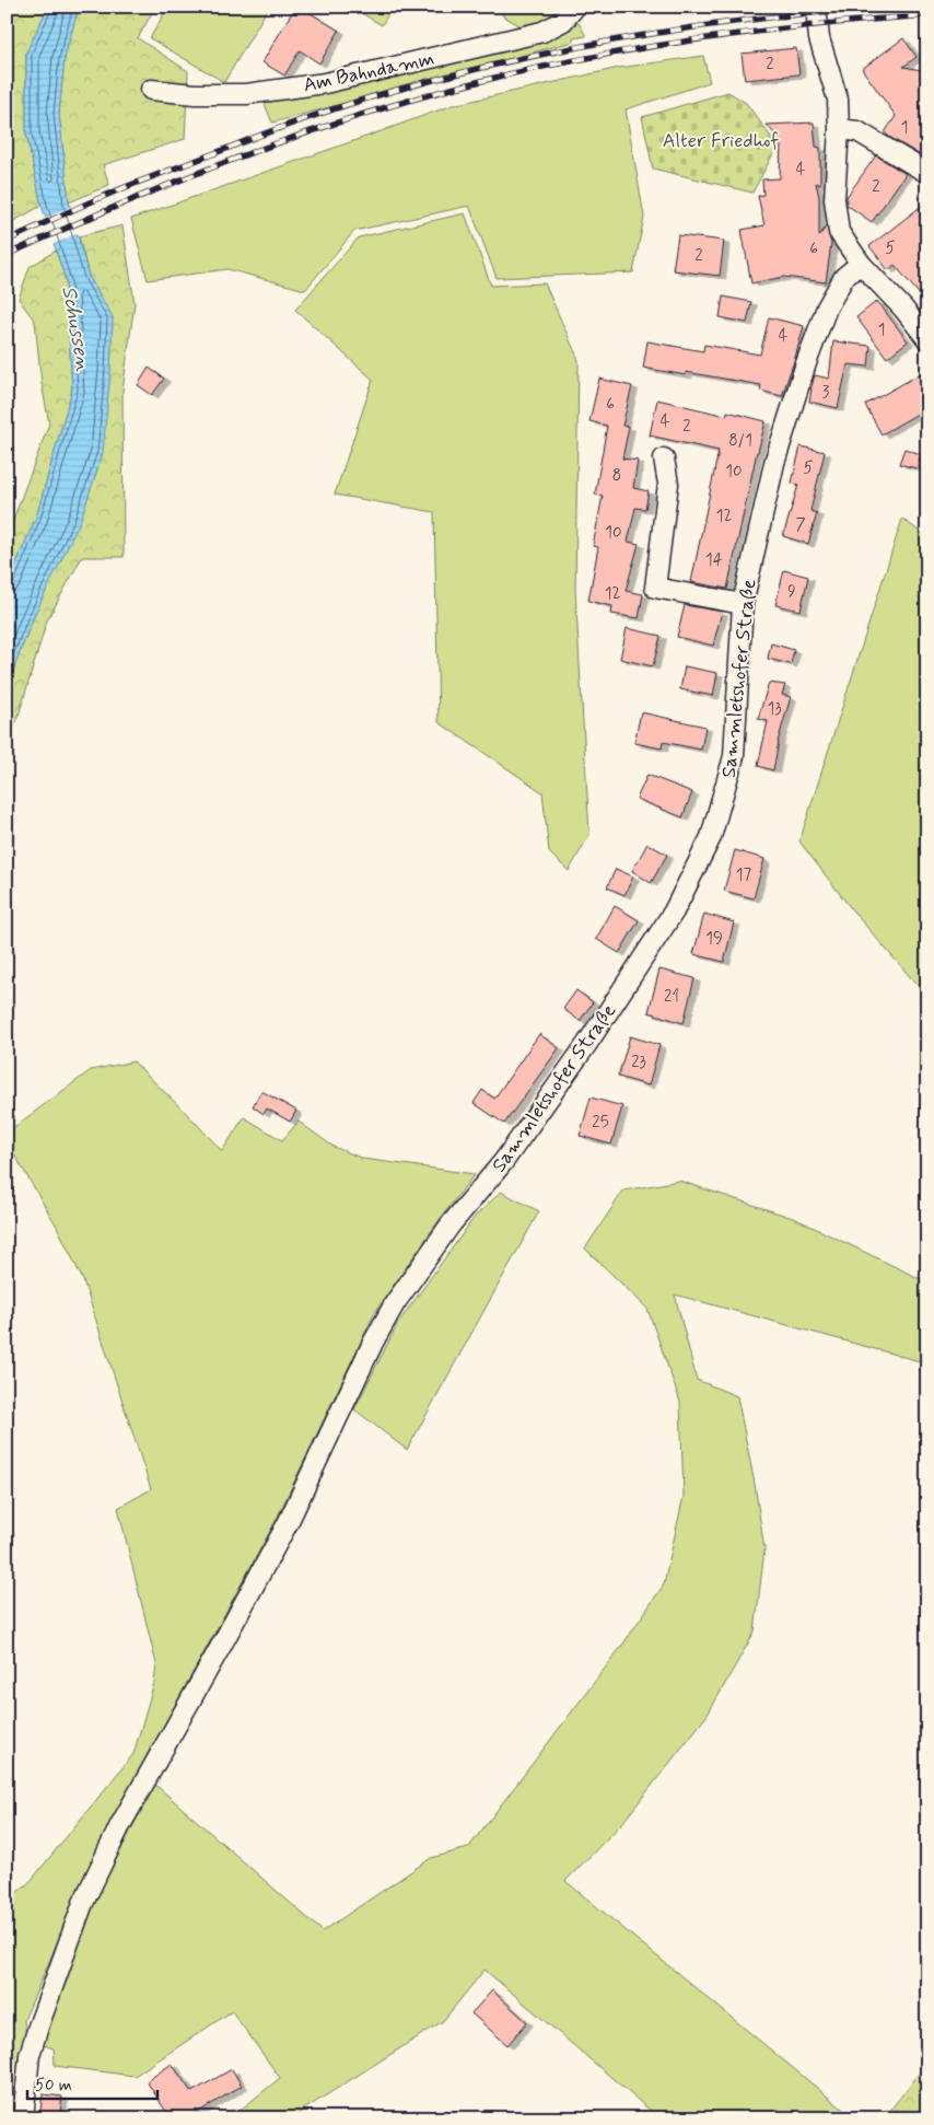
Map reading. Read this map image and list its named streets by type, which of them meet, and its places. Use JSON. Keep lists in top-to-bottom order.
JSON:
{
  "streets": {
    "street": ["Am Bahndamm", "Sammletshofer Straße"]
  },
  "water": ["Schussen"],
  "parks": ["Alter Friedhof"],
  "house_numbers": [
    "2",
    "1",
    "4",
    "2",
    "5",
    "6",
    "2",
    "1",
    "4",
    "3",
    "6",
    "4",
    "2",
    "8/1",
    "5",
    "10",
    "8",
    "12",
    "7",
    "10",
    "14",
    "9",
    "12",
    "13",
    "17",
    "19",
    "21",
    "23",
    "25"
  ],
  "scale_bar": "50 m"
}
